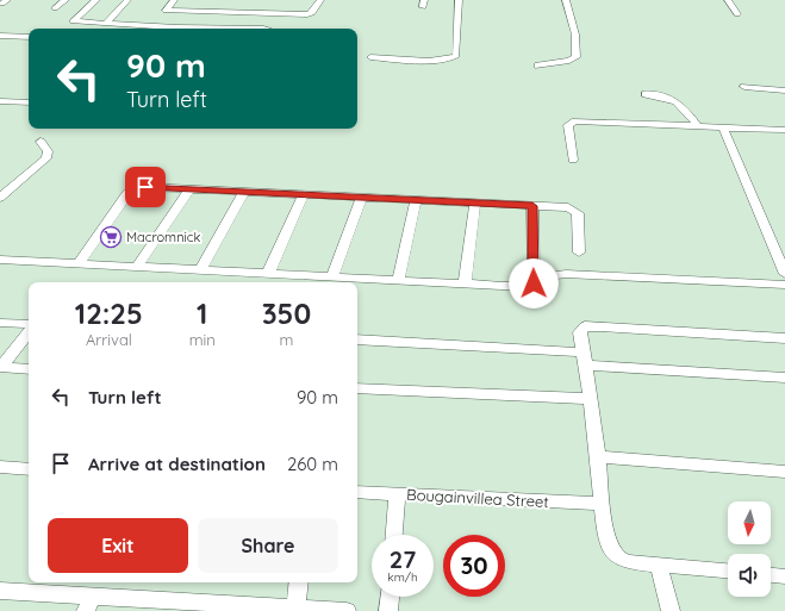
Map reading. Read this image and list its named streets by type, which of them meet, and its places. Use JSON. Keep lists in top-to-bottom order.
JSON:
{
  "streets": {
    "street": ["Bougainvillea Street"]
  },
  "places": {
    "supermarket": ["Macromnick"]
  },
  "north": "bottom",
  "page": {
    "turn": ["90 m", "Turn left"],
    "eta": [
      "12:25",
      "Arrival",
      "1",
      "min",
      "350",
      "m"
    ],
    "list": [
      {
        "name": "Turn left",
        "value": "90 m"
      },
      {
        "name": "Arrive at destination",
        "value": "260 m"
      }
    ],
    "buttons": ["Exit", "Share"],
    "speed": "27 km/h",
    "limit": "30"
  }
}
